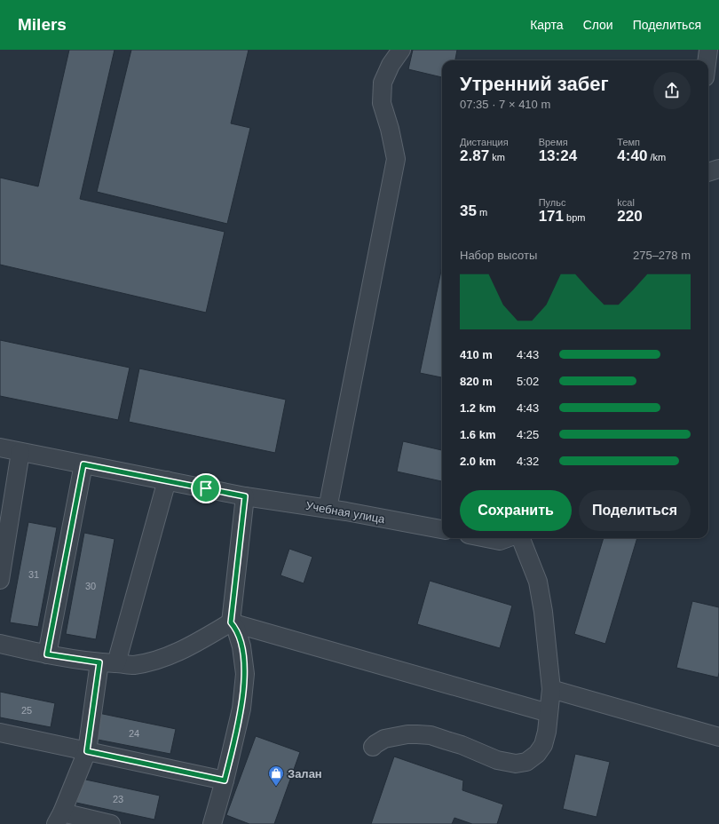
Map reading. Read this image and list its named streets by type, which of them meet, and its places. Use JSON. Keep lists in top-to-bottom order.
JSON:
{
  "streets": {
    "street": ["Учебная улица"]
  },
  "places": {
    "shop": ["Залан"]
  },
  "house_numbers": [
    "31",
    "30",
    "25",
    "24",
    "23"
  ],
  "page": {
    "header": "Milers",
    "nav": ["Карта", "Слои", "Поделиться"],
    "heading": ["Утренний забег", "07:35 · 7 × 410 m"],
    "stats": [
      ["Дистанция", "2.87 km"],
      ["Время", "13:24"],
      ["Темп", "4:40 /km"],
      ["35 m"],
      ["Пульс", "171 bpm"],
      ["kcal", "220"]
    ],
    "chart": ["Набор высоты", "275–278 m"],
    "list": [
      {
        "name": "410 m",
        "note": "4:43"
      },
      {
        "name": "820 m",
        "note": "5:02"
      },
      {
        "name": "1.2 km",
        "note": "4:43"
      },
      {
        "name": "1.6 km",
        "note": "4:25"
      },
      {
        "name": "2.0 km",
        "note": "4:32"
      }
    ],
    "buttons": ["Сохранить", "Поделиться"]
  }
}
